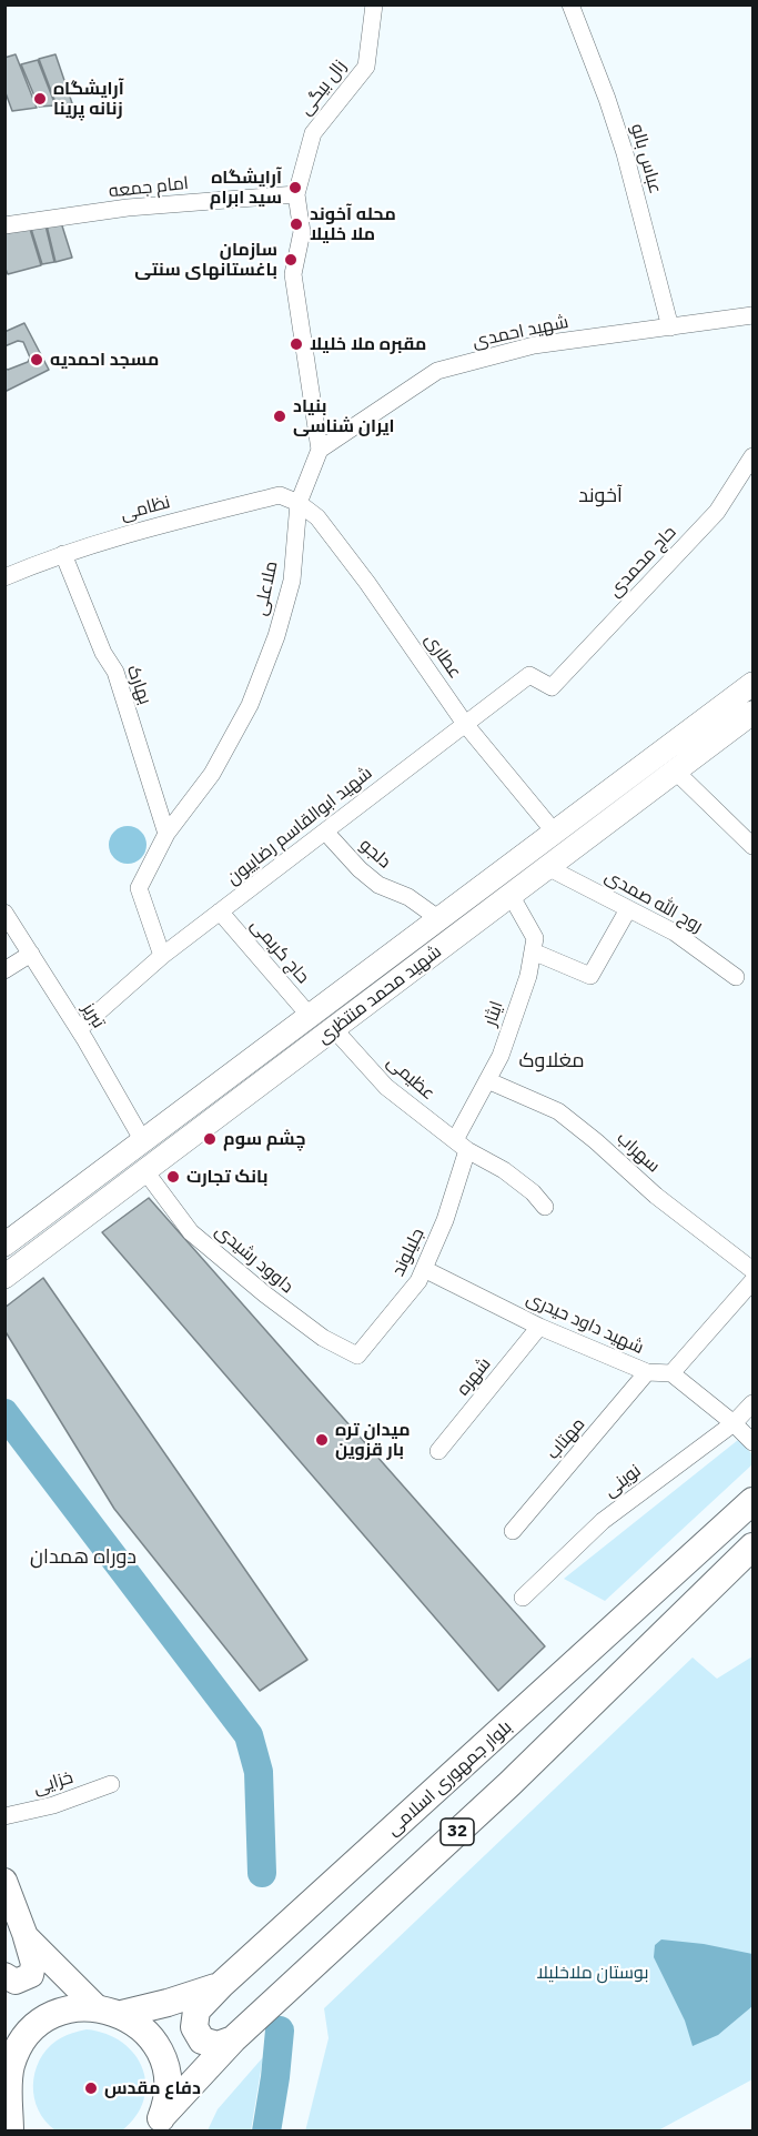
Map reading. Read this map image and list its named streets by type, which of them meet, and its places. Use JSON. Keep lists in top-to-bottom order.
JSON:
{
  "streets": {
    "highway": ["بلوار جمهوری اسلامی", "32"],
    "main road": ["شهید محمد منتظری"],
    "street": [
      "زال بیگی",
      "عباس بالو",
      "امام جمعه",
      "شهید احمدی",
      "نظامی",
      "حاج محمدی",
      "ملاعلی",
      "عطاری",
      "بهارک",
      "شهید ابوالقاسم رضاییون",
      "دلجو",
      "روح الله صمدی",
      "حاج کریمی",
      "ایثار",
      "تبریز",
      "عظیمی",
      "سهراب",
      "جلیلوند",
      "داوود رشیدی",
      "شهید داود حیدری",
      "شهره",
      "مهتاب",
      "نوینی",
      "خزایی"
    ]
  },
  "crossings": [
    ["زال بیگی", "امام جمعه"],
    ["عباس بالو", "شهید احمدی"],
    ["شهید احمدی", "ملاعلی"],
    ["نظامی", "ملاعلی"],
    ["نظامی", "عطاری"],
    ["نظامی", "بهارک"],
    ["حاج محمدی", "شهید ابوالقاسم رضاییون"],
    ["ملاعلی", "عطاری"],
    ["ملاعلی", "بهارک"],
    ["ملاعلی", "شهید ابوالقاسم رضاییون"],
    ["عطاری", "شهید ابوالقاسم رضاییون"],
    ["عطاری", "شهید محمد منتظری"],
    ["شهید ابوالقاسم رضاییون", "دلجو"],
    ["شهید ابوالقاسم رضاییون", "حاج کریمی"],
    ["شهید ابوالقاسم رضاییون", "تبریز"],
    ["دلجو", "شهید محمد منتظری"],
    ["روح الله صمدی", "شهید محمد منتظری"],
    ["حاج کریمی", "شهید محمد منتظری"],
    ["شهید محمد منتظری", "ایثار"],
    ["شهید محمد منتظری", "تبریز"],
    ["شهید محمد منتظری", "عظیمی"],
    ["شهید محمد منتظری", "داوود رشیدی"],
    ["ایثار", "عظیمی"],
    ["ایثار", "سهراب"],
    ["ایثار", "جلیلوند"],
    ["عظیمی", "جلیلوند"],
    ["جلیلوند", "داوود رشیدی"],
    ["جلیلوند", "شهید داود حیدری"],
    ["شهید داود حیدری", "شهره"],
    ["شهید داود حیدری", "مهتاب"],
    ["بلوار جمهوری اسلامی", "32"]
  ],
  "districts": ["آخوند", "مغلاوک", "دوراه همدان"],
  "parks": ["بوستان ملاخلیلا"],
  "places": [
    "آرایشگاه زنانه پرینا",
    "آرایشگاه سید ابرام",
    "محله آخوند ملا خلیلا",
    "سازمان باغستانهای سنتی",
    "مقبره ملا خلیلا",
    "مسجد احمدیه",
    "بنیاد ایران شناسی",
    "چشم سوم",
    "بانک تجارت",
    "میدان تره بار قزوین",
    "دفاع مقدس"
  ]
}
